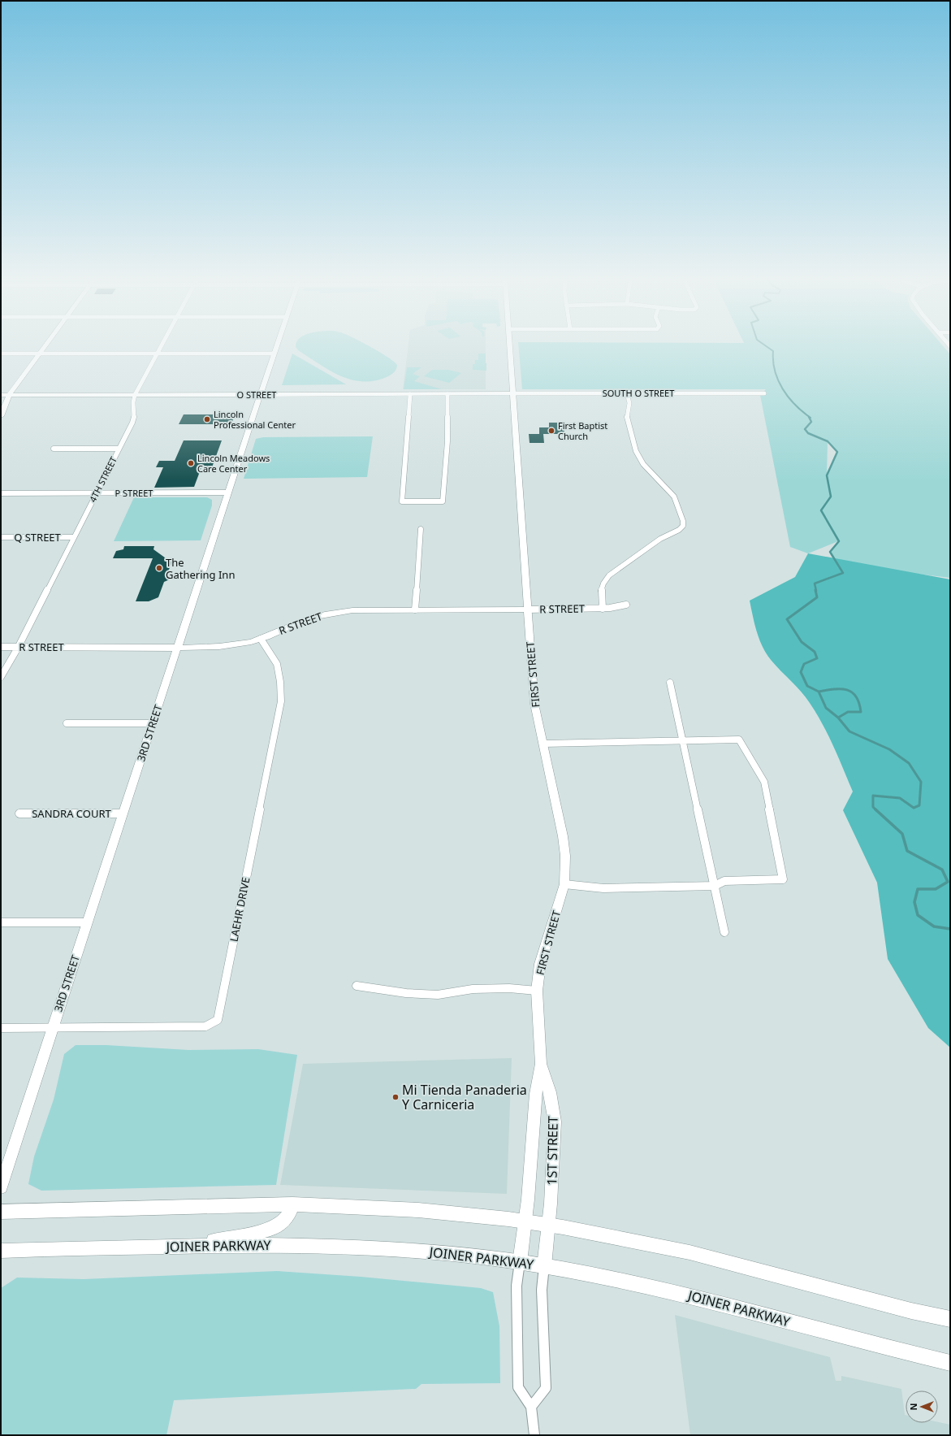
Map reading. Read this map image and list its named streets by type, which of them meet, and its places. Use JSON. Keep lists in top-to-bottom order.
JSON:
{
  "streets": {
    "main road": ["JOINER PARKWAY"],
    "street": [
      "SOUTH O STREET",
      "O STREET",
      "4TH STREET",
      "P STREET",
      "Q STREET",
      "R STREET",
      "FIRST STREET",
      "3RD STREET",
      "SANDRA COURT",
      "LAEHR DRIVE",
      "1ST STREET"
    ]
  },
  "crossings": [
    ["SOUTH O STREET", "O STREET"],
    ["SOUTH O STREET", "FIRST STREET"],
    ["O STREET", "4TH STREET"],
    ["O STREET", "FIRST STREET"],
    ["O STREET", "3RD STREET"],
    ["4TH STREET", "P STREET"],
    ["4TH STREET", "Q STREET"],
    ["4TH STREET", "R STREET"],
    ["P STREET", "3RD STREET"],
    ["R STREET", "FIRST STREET"],
    ["R STREET", "3RD STREET"],
    ["R STREET", "LAEHR DRIVE"],
    ["FIRST STREET", "1ST STREET"],
    ["3RD STREET", "SANDRA COURT"],
    ["3RD STREET", "LAEHR DRIVE"],
    ["1ST STREET", "JOINER PARKWAY"]
  ],
  "places": [
    "Lincoln Professional Center",
    "First Baptist Church",
    "Lincoln Meadows Care Center",
    "The Gathering Inn",
    "Mi Tienda Panaderia Y Carniceria"
  ],
  "north": "left"
}
